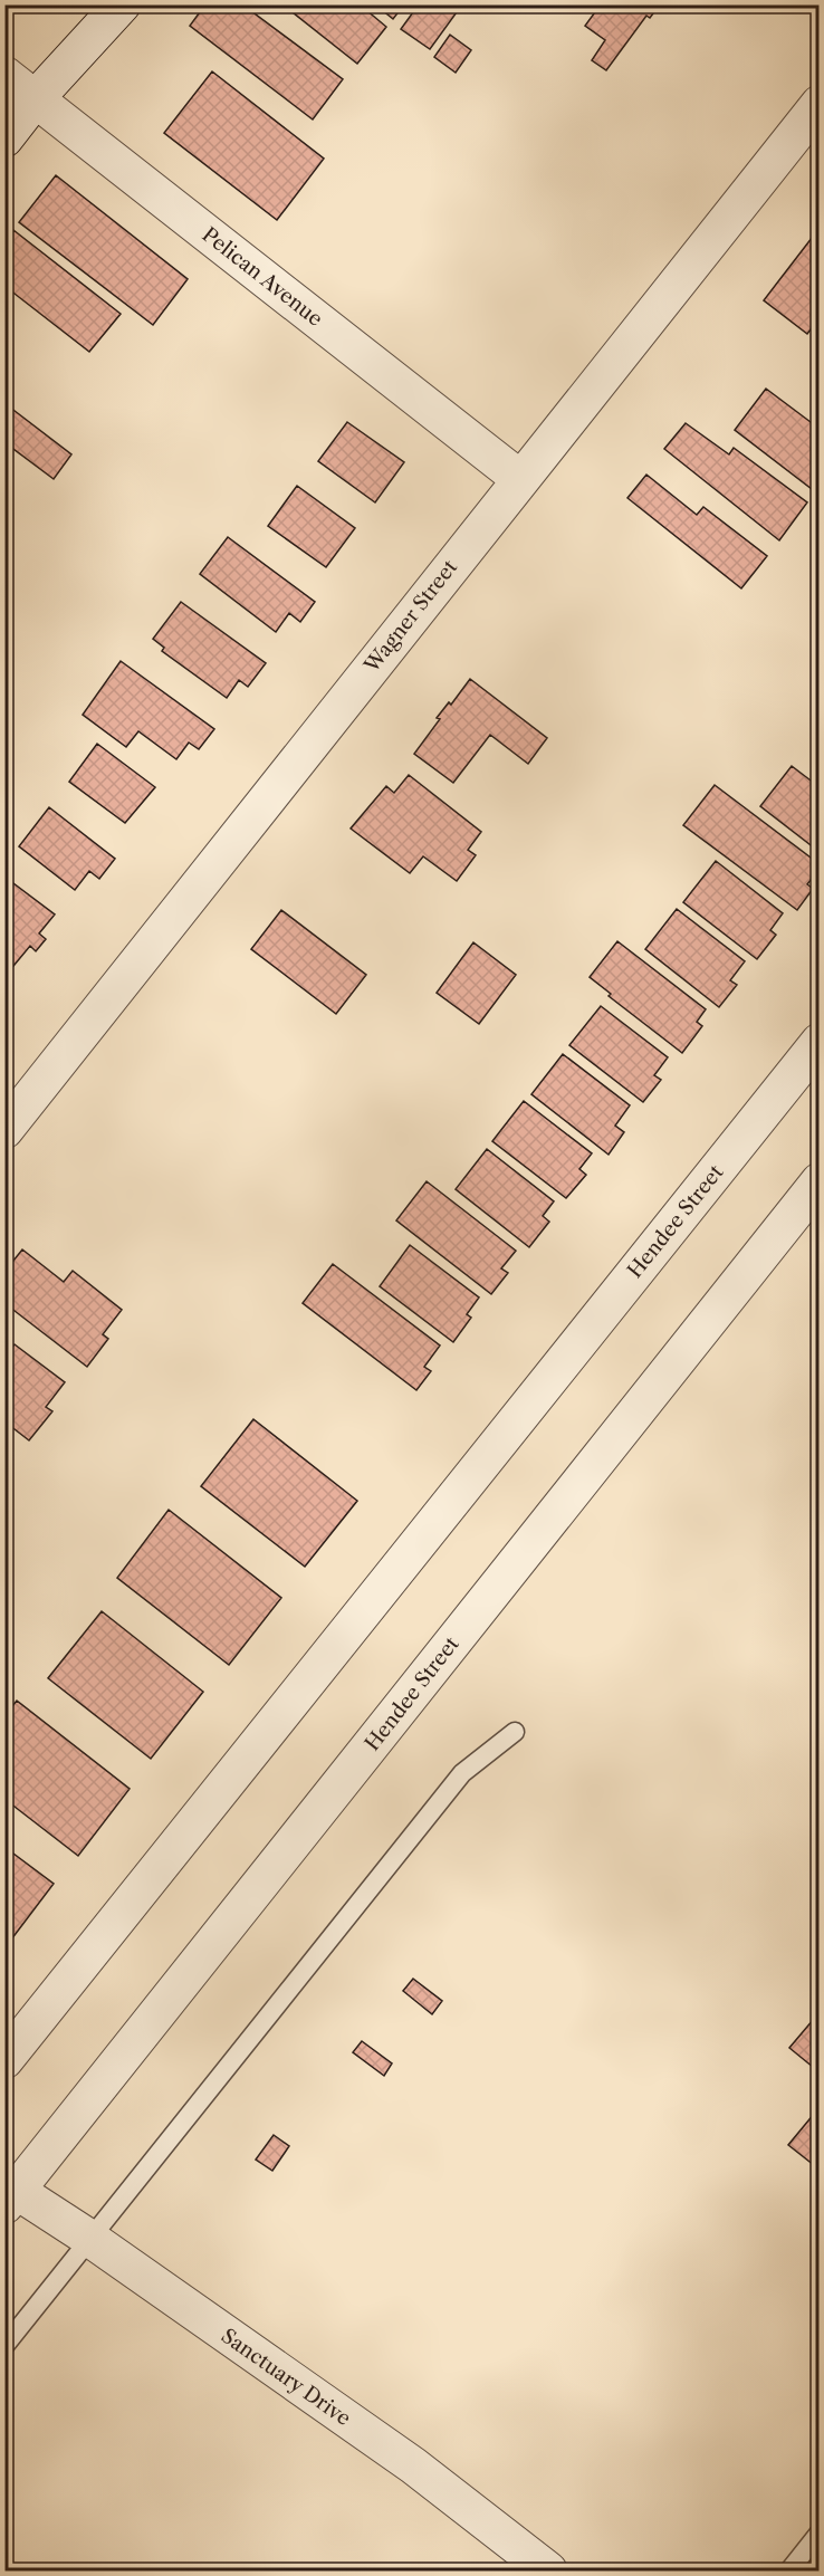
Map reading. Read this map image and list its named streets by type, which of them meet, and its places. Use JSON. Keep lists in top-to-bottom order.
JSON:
{
  "streets": {
    "street": [
      "Pelican Avenue",
      "Wagner Street",
      "Hendee Street",
      "Sanctuary Drive"
    ]
  },
  "crossings": [
    ["Pelican Avenue", "Wagner Street"],
    ["Hendee Street", "Sanctuary Drive"]
  ]
}
